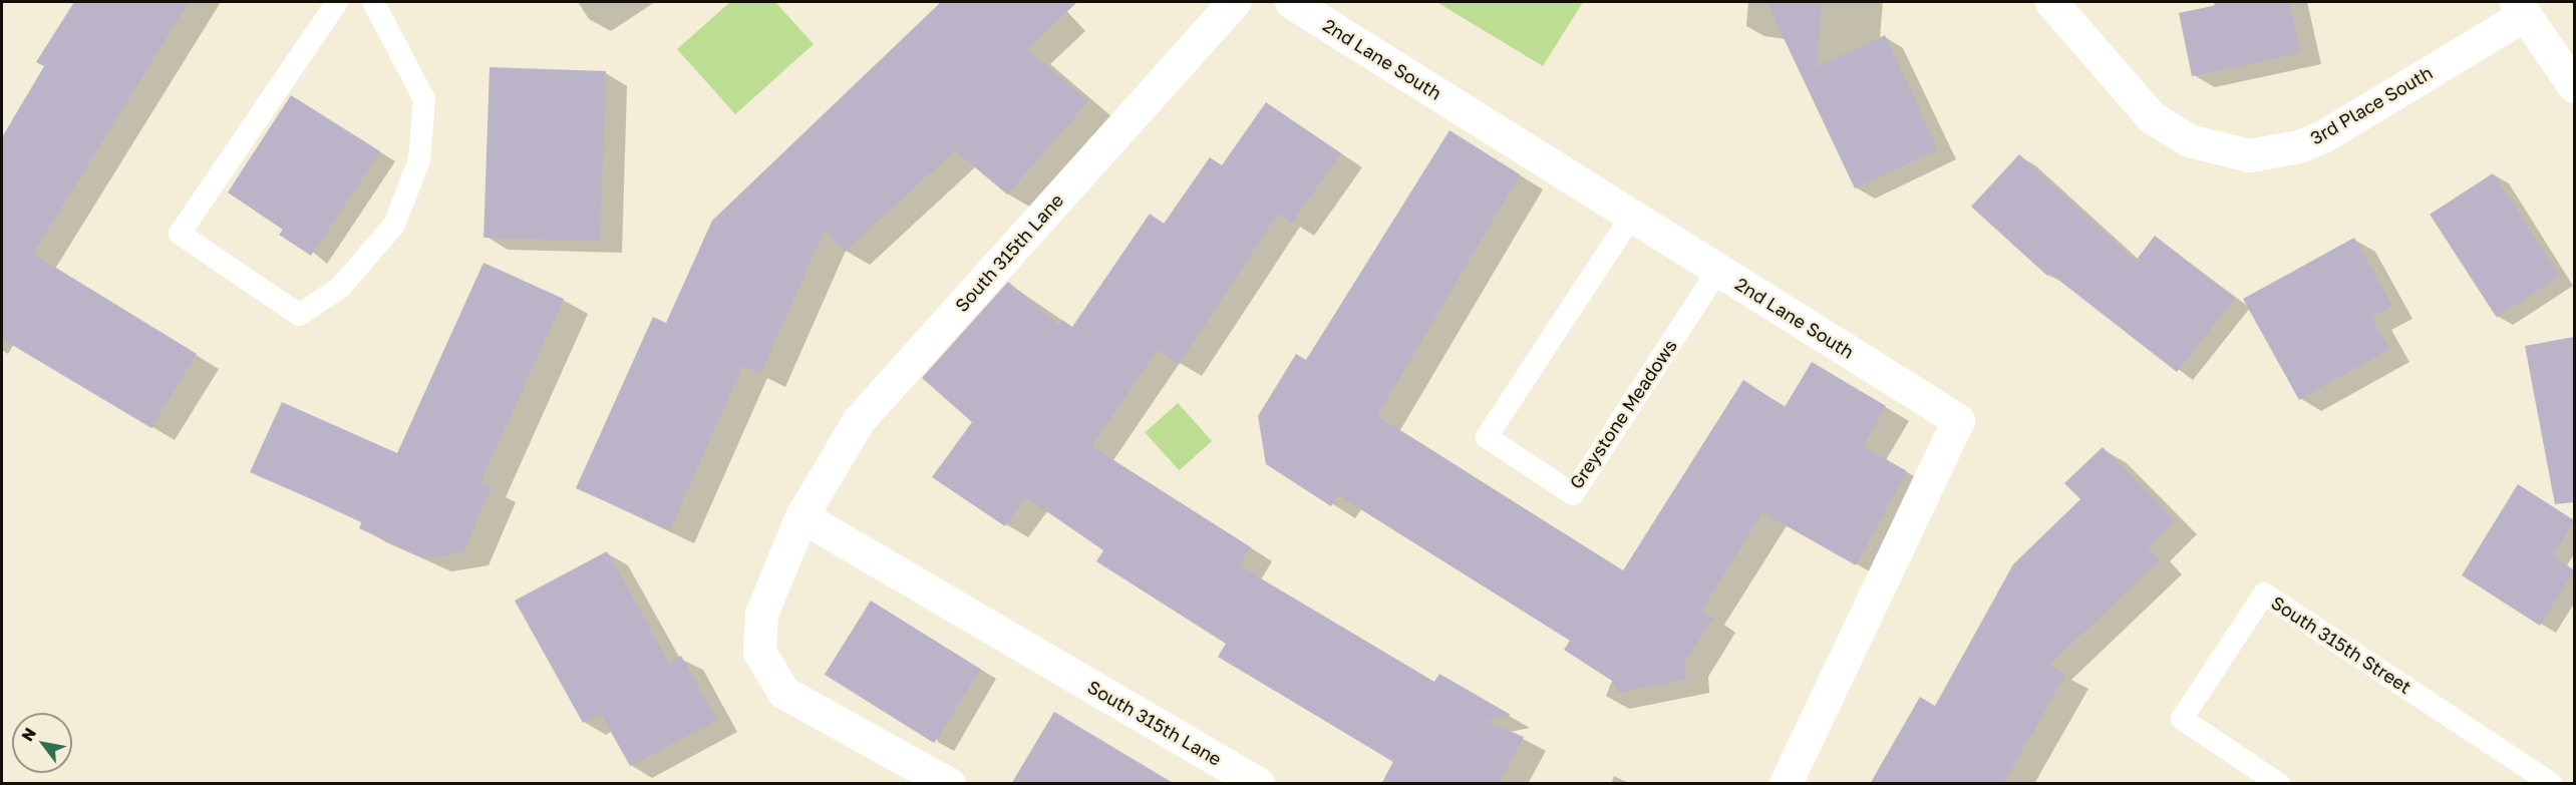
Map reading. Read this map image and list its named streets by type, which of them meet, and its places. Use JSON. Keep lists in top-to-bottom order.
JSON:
{
  "streets": {
    "street": ["2nd Lane South", "3rd Place South", "South 315th Lane"],
    "lane": ["Greystone Meadows", "South 315th Street"]
  },
  "crossings": [
    ["2nd Lane South", "Greystone Meadows"]
  ],
  "north": "top left"
}
